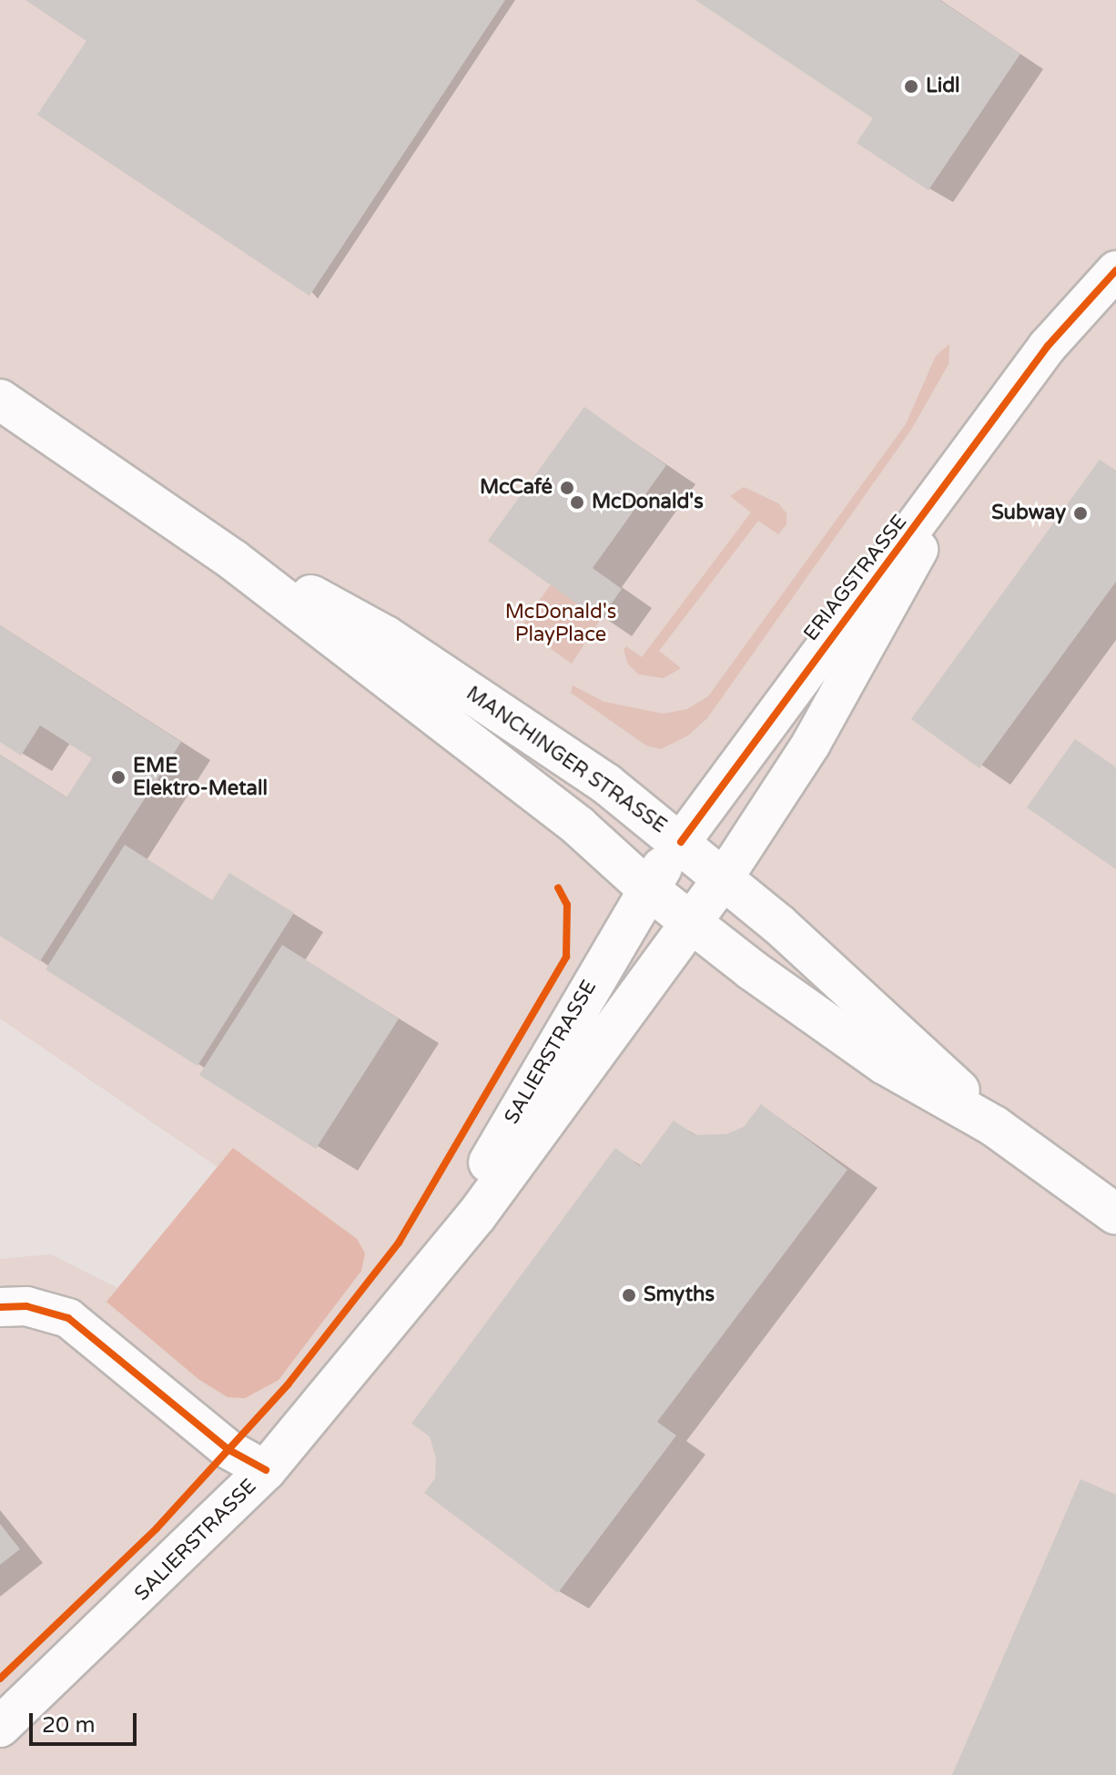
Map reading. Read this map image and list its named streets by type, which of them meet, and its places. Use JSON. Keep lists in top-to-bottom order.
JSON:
{
  "streets": {
    "main road": ["ERIAGSTRASSE", "MANCHINGER STRASSE", "SALIERSTRASSE"]
  },
  "crossings": [
    ["ERIAGSTRASSE", "MANCHINGER STRASSE"],
    ["ERIAGSTRASSE", "SALIERSTRASSE"],
    ["MANCHINGER STRASSE", "SALIERSTRASSE"]
  ],
  "parks": ["McDonald's PlayPlace"],
  "places": [
    "Lidl",
    "McCafé",
    "McDonald's",
    "Subway",
    "EME Elektro-Metall",
    "Smyths"
  ],
  "scale_bar": "20 m"
}
